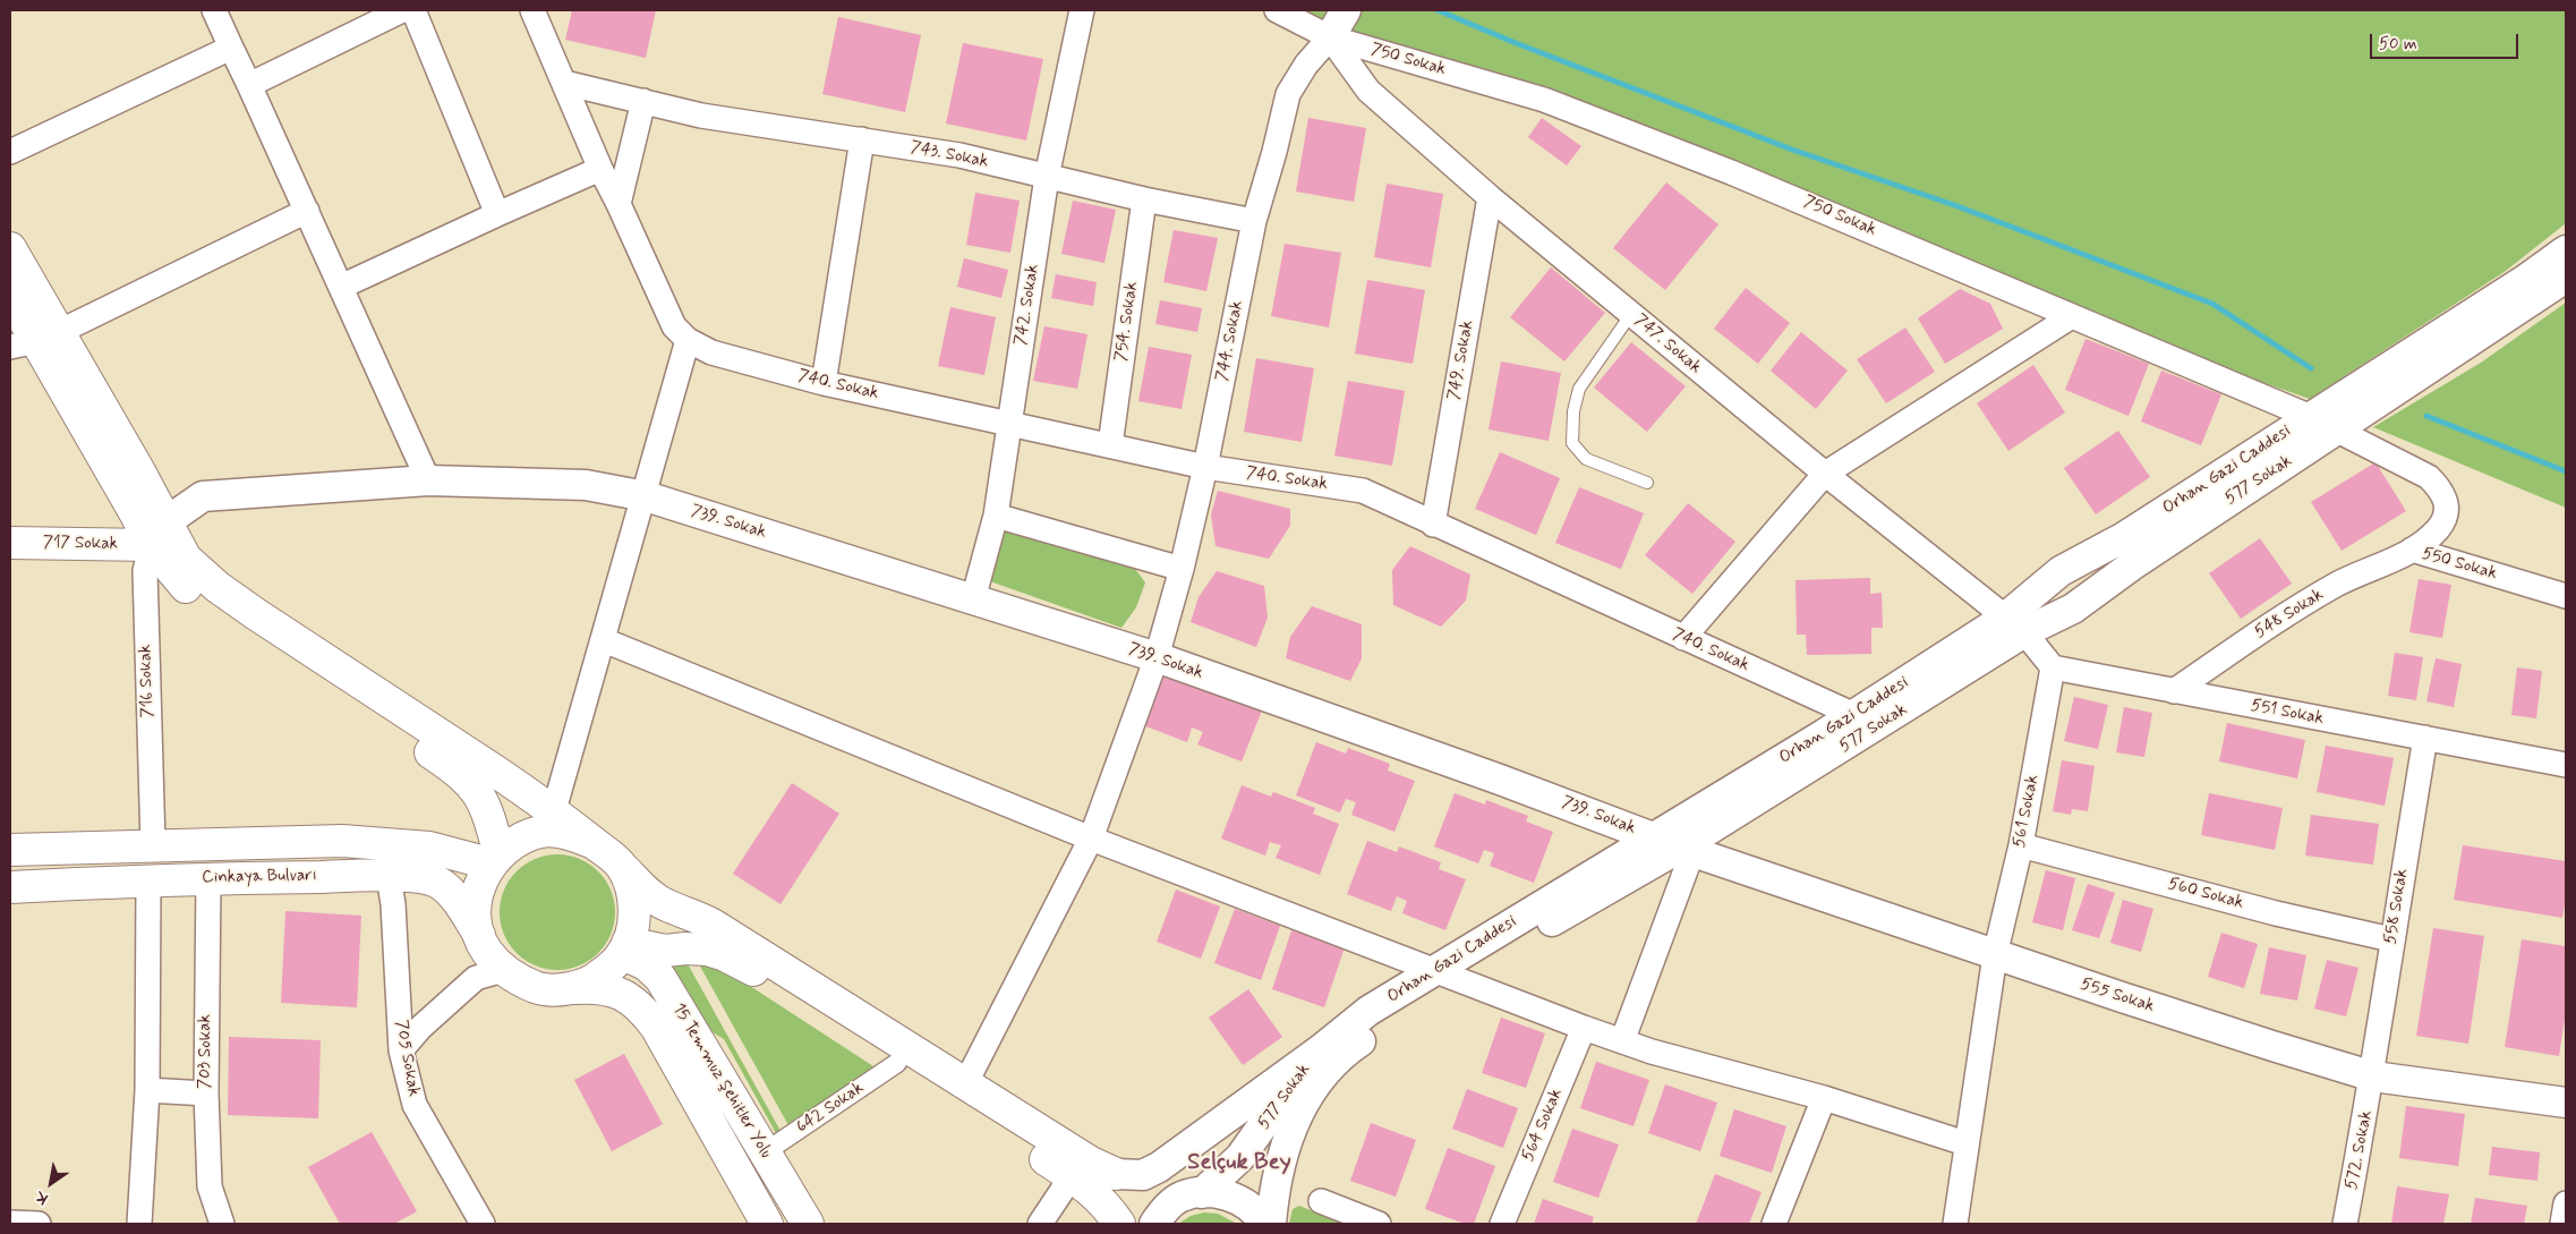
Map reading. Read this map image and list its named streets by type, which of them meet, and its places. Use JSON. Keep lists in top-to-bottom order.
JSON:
{
  "streets": {
    "main road": ["717 Sokak", "Cinkaya Bulvarı", "15 Temmuz Şehitler Yolu"],
    "street": [
      "750 Sokak",
      "743. Sokak",
      "742. Sokak",
      "754. Sokak",
      "744. Sokak",
      "747. Sokak",
      "749. Sokak",
      "740. Sokak",
      "Orhan Gazi Caddesi",
      "577 Sokak",
      "739. Sokak",
      "550 Sokak",
      "548 Sokak",
      "716 Sokak",
      "551 Sokak",
      "561 Sokak",
      "560 Sokak",
      "558 Sokak",
      "555 Sokak",
      "703 Sokak",
      "705 Sokak",
      "642 Sokak",
      "564 Sokak",
      "572. Sokak"
    ]
  },
  "crossings": [
    ["750 Sokak", "744. Sokak"],
    ["750 Sokak", "747. Sokak"],
    ["750 Sokak", "Orhan Gazi Caddesi"],
    ["750 Sokak", "577 Sokak"],
    ["750 Sokak", "550 Sokak"],
    ["743. Sokak", "742. Sokak"],
    ["743. Sokak", "754. Sokak"],
    ["743. Sokak", "744. Sokak"],
    ["742. Sokak", "740. Sokak"],
    ["742. Sokak", "739. Sokak"],
    ["754. Sokak", "740. Sokak"],
    ["744. Sokak", "747. Sokak"],
    ["744. Sokak", "740. Sokak"],
    ["744. Sokak", "739. Sokak"],
    ["747. Sokak", "749. Sokak"],
    ["747. Sokak", "Orhan Gazi Caddesi"],
    ["747. Sokak", "577 Sokak"],
    ["749. Sokak", "740. Sokak"],
    ["740. Sokak", "Orhan Gazi Caddesi"],
    ["Orhan Gazi Caddesi", "577 Sokak"],
    ["Orhan Gazi Caddesi", "739. Sokak"],
    ["Orhan Gazi Caddesi", "550 Sokak"],
    ["577 Sokak", "739. Sokak"],
    ["577 Sokak", "550 Sokak"],
    ["577 Sokak", "555 Sokak"],
    ["739. Sokak", "717 Sokak"],
    ["739. Sokak", "716 Sokak"],
    ["739. Sokak", "555 Sokak"],
    ["717 Sokak", "716 Sokak"],
    ["550 Sokak", "548 Sokak"],
    ["548 Sokak", "551 Sokak"],
    ["716 Sokak", "Cinkaya Bulvarı"],
    ["551 Sokak", "561 Sokak"],
    ["551 Sokak", "558 Sokak"],
    ["561 Sokak", "560 Sokak"],
    ["561 Sokak", "555 Sokak"],
    ["Cinkaya Bulvarı", "703 Sokak"],
    ["Cinkaya Bulvarı", "705 Sokak"],
    ["Cinkaya Bulvarı", "15 Temmuz Şehitler Yolu"],
    ["560 Sokak", "558 Sokak"],
    ["558 Sokak", "555 Sokak"],
    ["558 Sokak", "572. Sokak"],
    ["555 Sokak", "572. Sokak"],
    ["15 Temmuz Şehitler Yolu", "642 Sokak"]
  ],
  "districts": ["Selçuk Bey"],
  "scale_bar": "50 m",
  "north": "bottom left"
}
